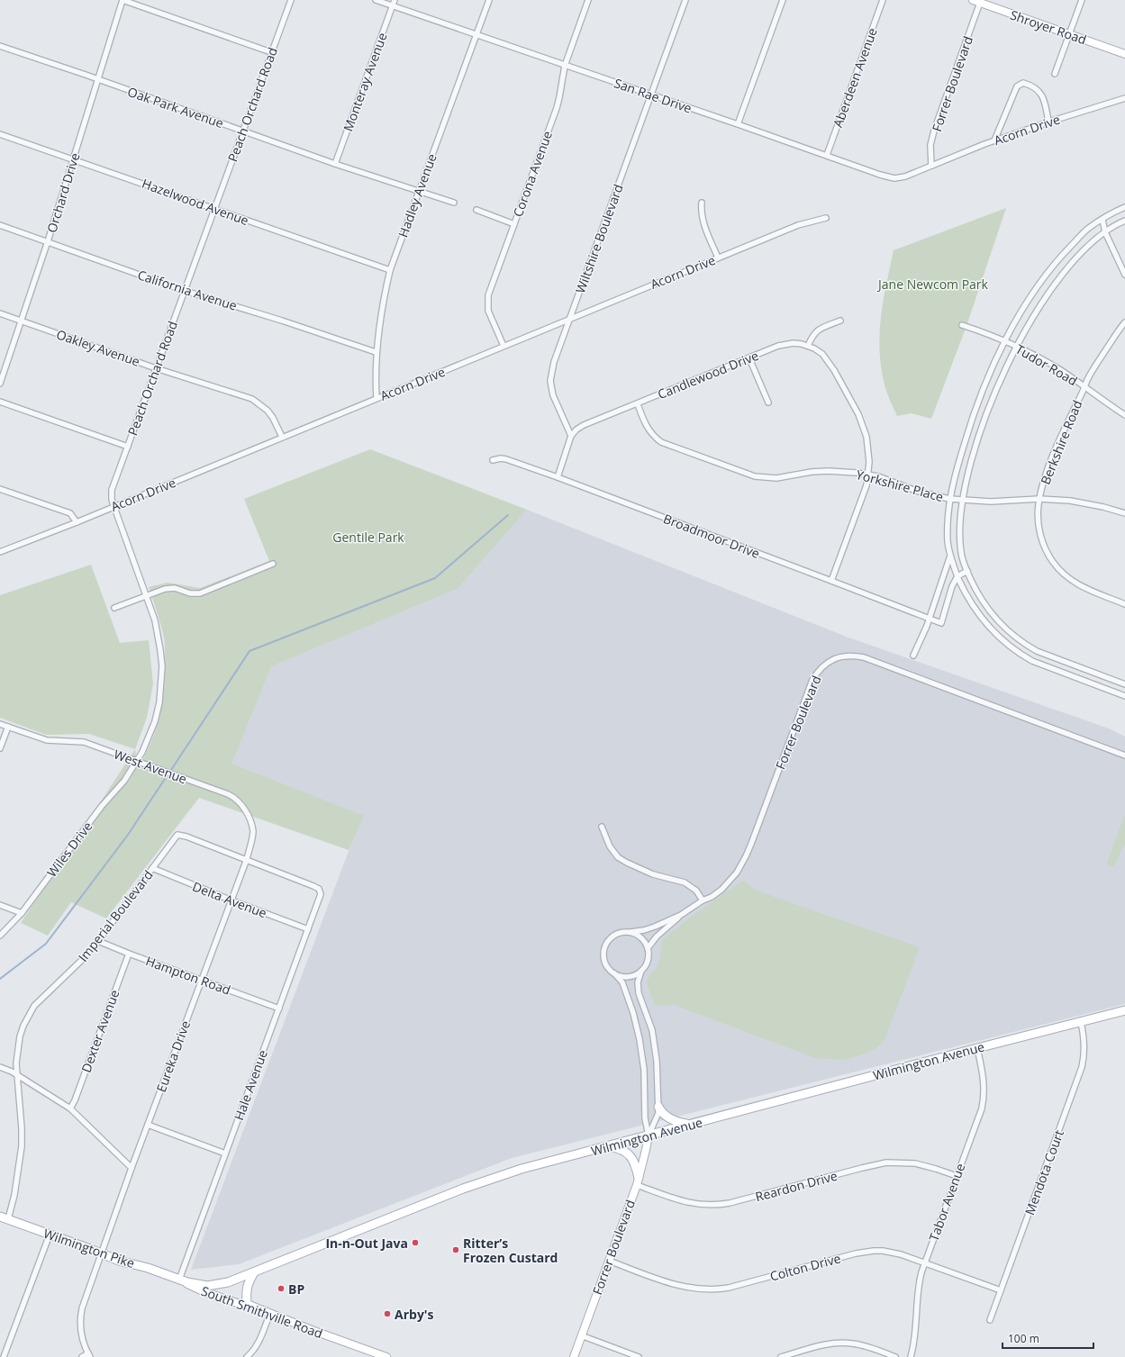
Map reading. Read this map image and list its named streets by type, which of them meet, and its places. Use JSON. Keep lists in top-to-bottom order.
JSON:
{
  "streets": {
    "main road": [
      "Shroyer Road",
      "Forrer Boulevard",
      "Wilmington Avenue",
      "Wilmington Pike",
      "South Smithville Road"
    ],
    "street": [
      "Aberdeen Avenue",
      "Monteray Avenue",
      "San Rae Drive",
      "Peach Orchard Road",
      "Oak Park Avenue",
      "Acorn Drive",
      "Corona Avenue",
      "Orchard Drive",
      "Hadley Avenue",
      "Hazelwood Avenue",
      "Wiltshire Boulevard",
      "California Avenue",
      "Oakley Avenue",
      "Tudor Road",
      "Candlewood Drive",
      "Berkshire Road",
      "Yorkshire Place",
      "Broadmoor Drive",
      "West Avenue",
      "Wiles Drive",
      "Delta Avenue",
      "Imperial Boulevard",
      "Hampton Road",
      "Dexter Avenue",
      "Eureka Drive",
      "Hale Avenue",
      "Mendota Court",
      "Reardon Drive",
      "Tabor Avenue",
      "Colton Drive"
    ]
  },
  "crossings": [
    ["Shroyer Road", "Forrer Boulevard"],
    ["Aberdeen Avenue", "San Rae Drive"],
    ["Monteray Avenue", "San Rae Drive"],
    ["Monteray Avenue", "Oak Park Avenue"],
    ["Forrer Boulevard", "San Rae Drive"],
    ["Forrer Boulevard", "Acorn Drive"],
    ["Forrer Boulevard", "Wilmington Avenue"],
    ["Forrer Boulevard", "Reardon Drive"],
    ["Forrer Boulevard", "Colton Drive"],
    ["San Rae Drive", "Acorn Drive"],
    ["San Rae Drive", "Corona Avenue"],
    ["San Rae Drive", "Hadley Avenue"],
    ["San Rae Drive", "Wiltshire Boulevard"],
    ["Peach Orchard Road", "Oak Park Avenue"],
    ["Peach Orchard Road", "Acorn Drive"],
    ["Peach Orchard Road", "Hazelwood Avenue"],
    ["Peach Orchard Road", "California Avenue"],
    ["Peach Orchard Road", "Oakley Avenue"],
    ["Peach Orchard Road", "West Avenue"],
    ["Peach Orchard Road", "Wiles Drive"],
    ["Oak Park Avenue", "Orchard Drive"],
    ["Oak Park Avenue", "Hadley Avenue"],
    ["Acorn Drive", "Corona Avenue"],
    ["Acorn Drive", "Hadley Avenue"],
    ["Acorn Drive", "Wiltshire Boulevard"],
    ["Acorn Drive", "Oakley Avenue"],
    ["Orchard Drive", "Hazelwood Avenue"],
    ["Orchard Drive", "California Avenue"],
    ["Orchard Drive", "Oakley Avenue"],
    ["Hadley Avenue", "Hazelwood Avenue"],
    ["Hadley Avenue", "California Avenue"],
    ["Wiltshire Boulevard", "Candlewood Drive"],
    ["Tudor Road", "Berkshire Road"],
    ["Candlewood Drive", "Yorkshire Place"],
    ["Berkshire Road", "Yorkshire Place"],
    ["West Avenue", "Wiles Drive"],
    ["West Avenue", "Imperial Boulevard"],
    ["West Avenue", "Eureka Drive"],
    ["West Avenue", "Hale Avenue"],
    ["Delta Avenue", "Imperial Boulevard"],
    ["Delta Avenue", "Eureka Drive"],
    ["Delta Avenue", "Hale Avenue"],
    ["Imperial Boulevard", "Hampton Road"],
    ["Imperial Boulevard", "Eureka Drive"],
    ["Imperial Boulevard", "Hale Avenue"],
    ["Imperial Boulevard", "Wilmington Pike"],
    ["Hampton Road", "Dexter Avenue"],
    ["Hampton Road", "Eureka Drive"],
    ["Hampton Road", "Hale Avenue"],
    ["Eureka Drive", "Hale Avenue"],
    ["Eureka Drive", "Wilmington Pike"],
    ["Wilmington Avenue", "Hale Avenue"],
    ["Wilmington Avenue", "Mendota Court"],
    ["Wilmington Avenue", "Tabor Avenue"],
    ["Wilmington Avenue", "Wilmington Pike"],
    ["Wilmington Avenue", "South Smithville Road"],
    ["Hale Avenue", "Wilmington Pike"],
    ["Hale Avenue", "South Smithville Road"],
    ["Mendota Court", "Colton Drive"],
    ["Reardon Drive", "Tabor Avenue"],
    ["Tabor Avenue", "Colton Drive"],
    ["Wilmington Pike", "South Smithville Road"]
  ],
  "parks": ["Jane Newcom Park", "Gentile Park"],
  "places": [
    "In-n-Out Java",
    "Ritter’s Frozen Custard",
    "BP",
    "Arby's"
  ],
  "scale_bar": "100 m"
}
